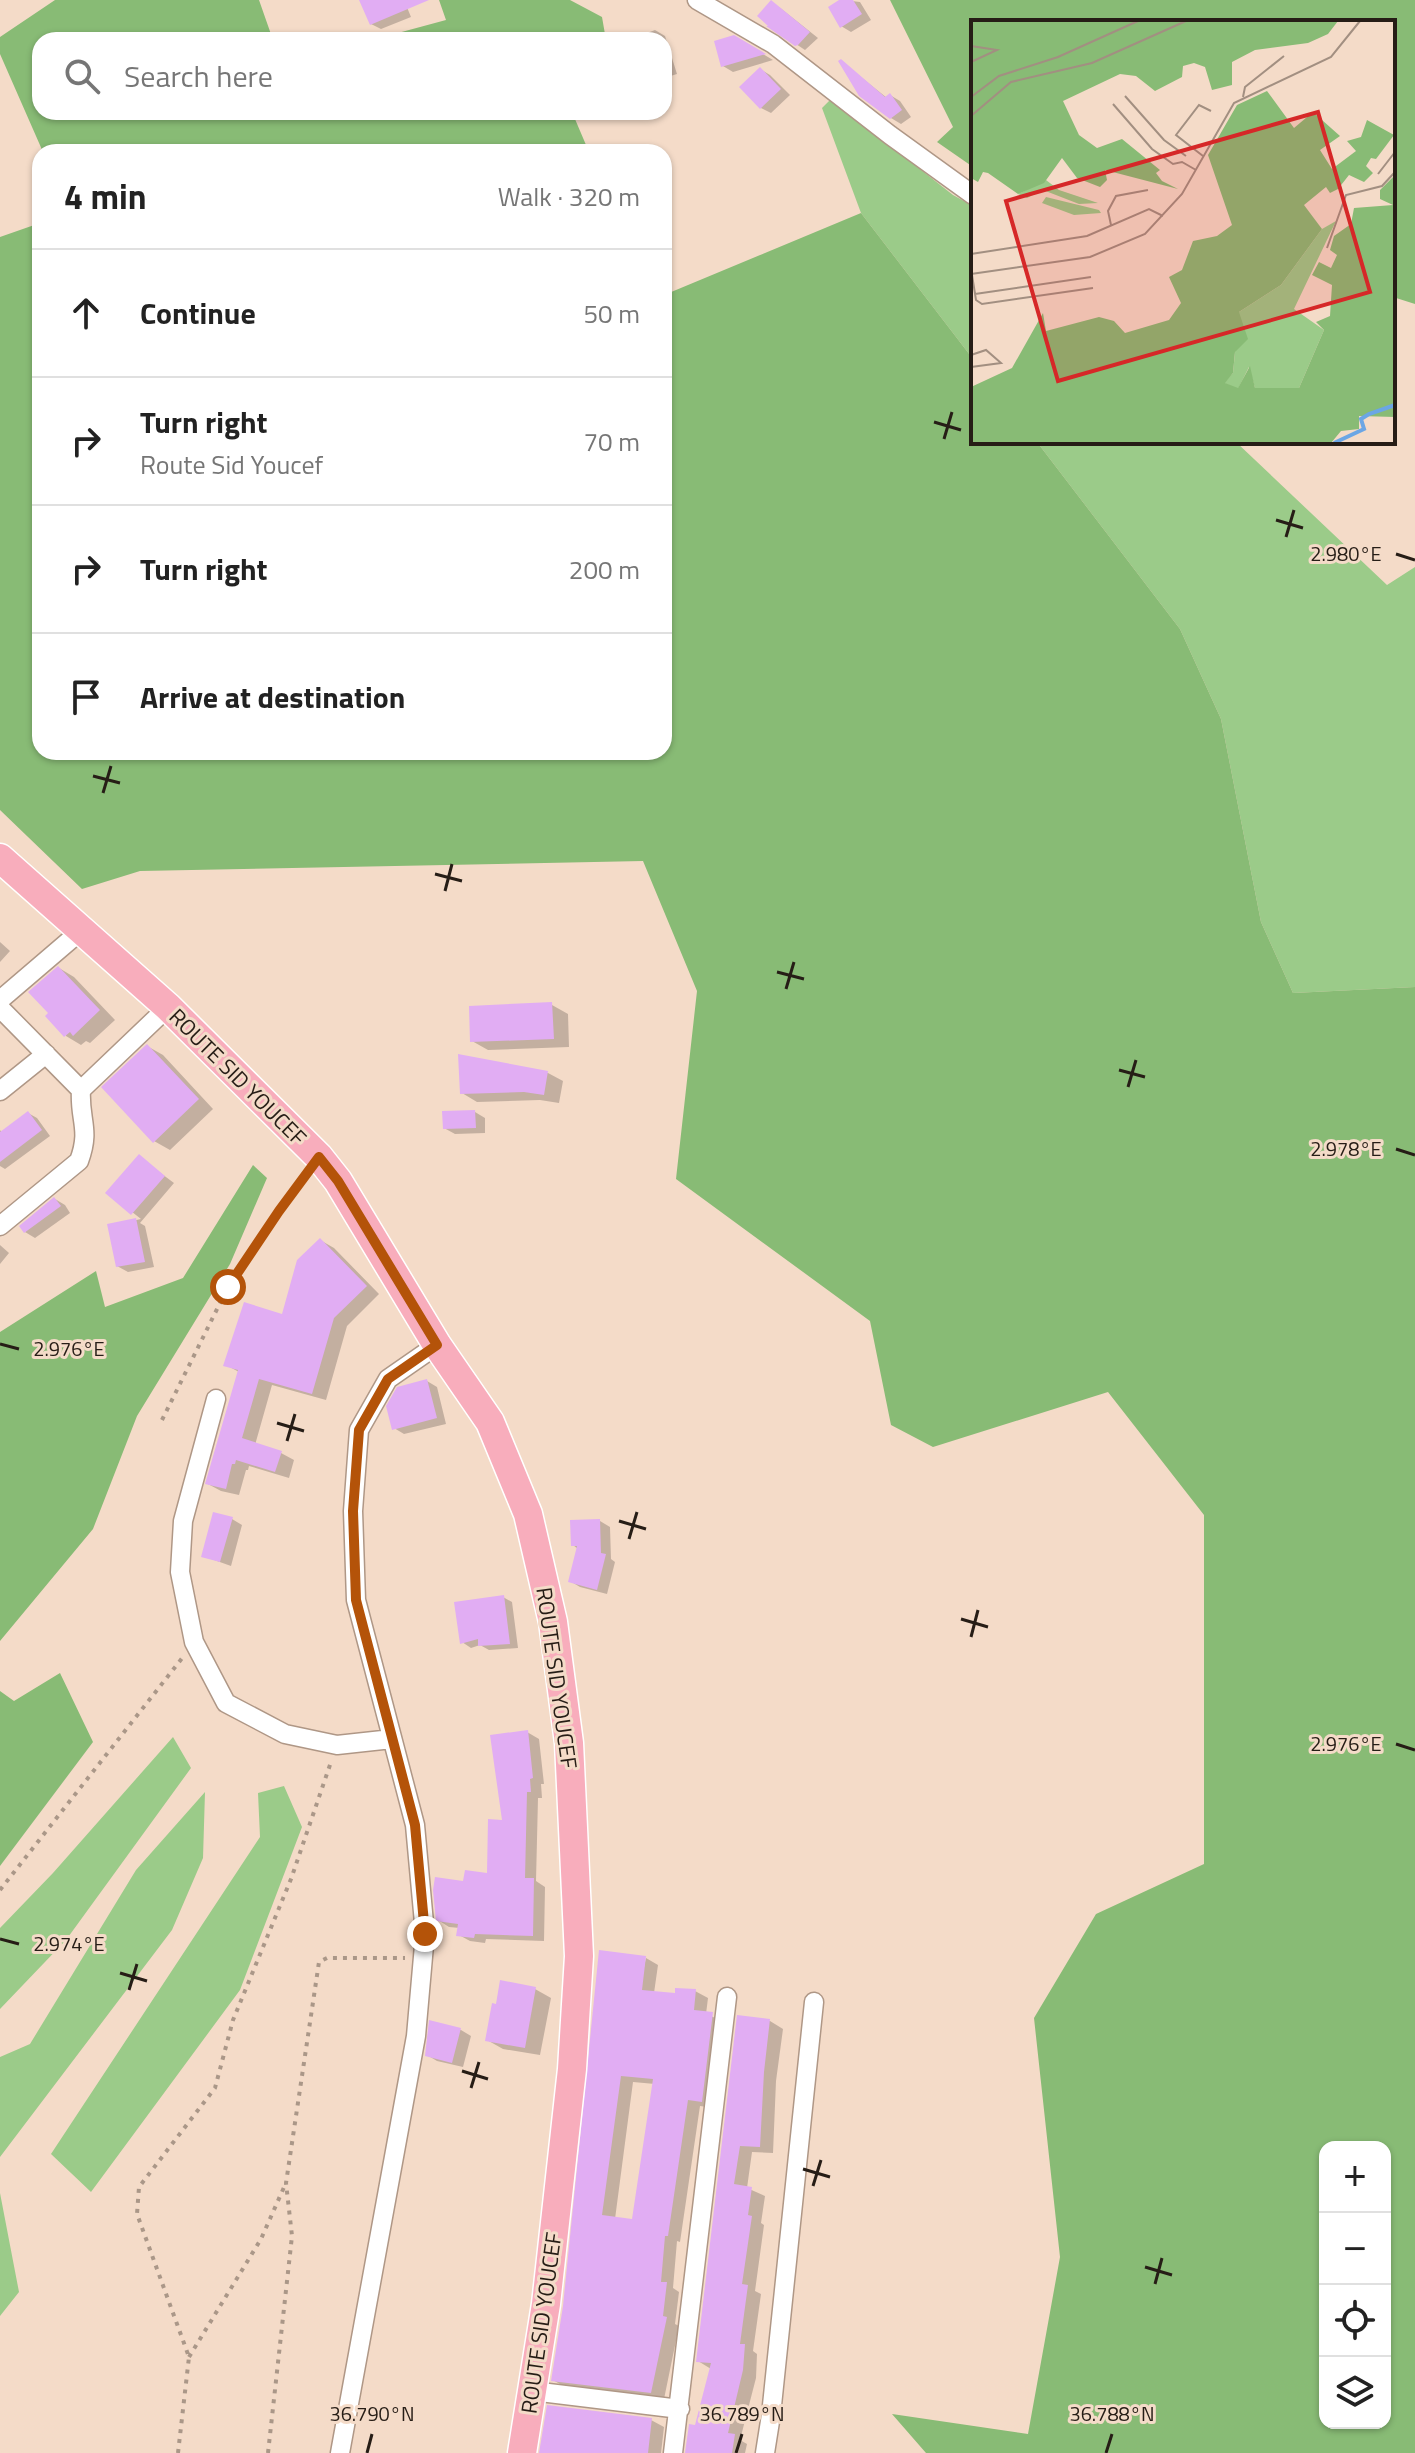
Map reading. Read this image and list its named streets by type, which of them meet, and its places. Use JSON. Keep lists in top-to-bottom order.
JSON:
{
  "streets": {
    "main road": ["ROUTE SID YOUCEF"]
  },
  "page": {
    "search": "Search here",
    "heading": ["4 min", "Walk · 320 m"],
    "list": [
      ["Continue", "50 m"],
      ["Turn right", "Route Sid Youcef", "70 m"],
      ["Turn right", "200 m"],
      "Arrive at destination"
    ],
    "map_buttons": ["+", "−"]
  },
  "coordinates": [
    "2.980°E",
    "2.978°E",
    "2.976°E",
    "2.974°E",
    "36.790°N",
    "36.789°N",
    "36.788°N"
  ]
}
